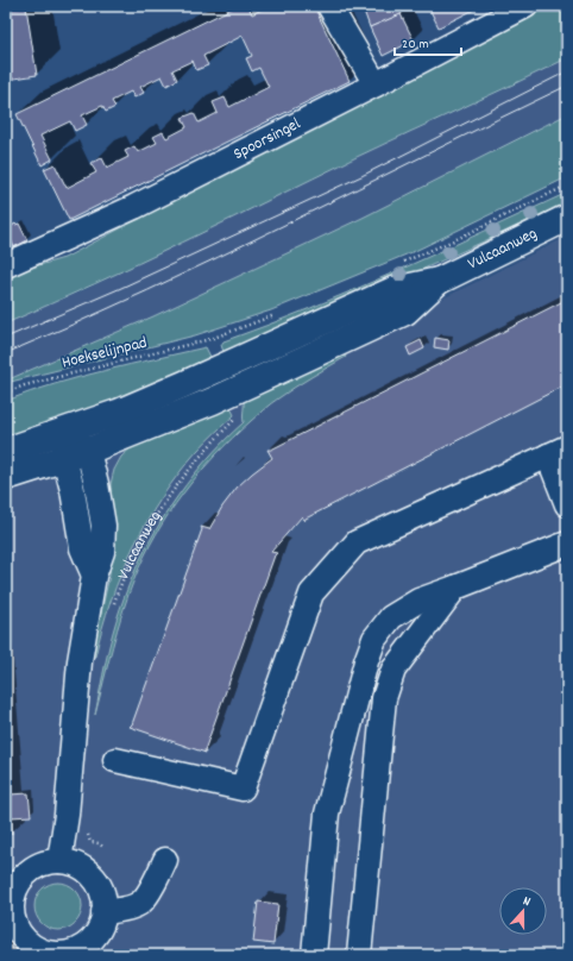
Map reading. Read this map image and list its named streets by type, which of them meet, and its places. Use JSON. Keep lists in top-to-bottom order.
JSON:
{
  "streets": {
    "main road": ["Vulcaanweg"],
    "street": ["Spoorsingel"],
    "path": ["Hoekselijnpad"]
  },
  "crossings": [
    ["Vulcaanweg", "Hoekselijnpad"]
  ],
  "scale_bar": "20 m",
  "north": "top"
}
